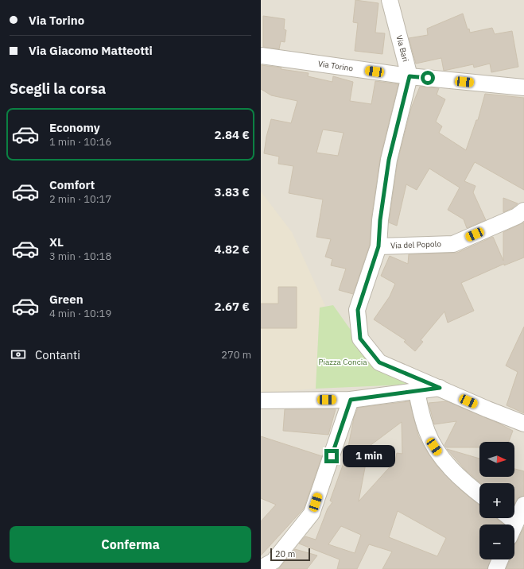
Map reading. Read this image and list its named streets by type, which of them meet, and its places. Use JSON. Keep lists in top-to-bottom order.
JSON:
{
  "streets": {
    "street": ["Via Bari", "Via Torino", "Via del Popolo"]
  },
  "crossings": [
    ["Via Bari", "Via Torino"],
    ["Via Bari", "Via del Popolo"]
  ],
  "parks": ["Piazza Concia"],
  "scale_bar": "20 m",
  "north": "right",
  "page": {
    "banner": ["Via Torino", "Via Giacomo Matteotti"],
    "heading": "Scegli la corsa",
    "list": [
      {
        "name": "Economy",
        "note": "1 min · 10:16",
        "value": "2.84 €"
      },
      {
        "name": "Comfort",
        "note": "2 min · 10:17",
        "value": "3.83 €"
      },
      {
        "name": "XL",
        "note": "3 min · 10:18",
        "value": "4.82 €"
      },
      {
        "name": "Green",
        "note": "4 min · 10:19",
        "value": "2.67 €"
      }
    ],
    "pay": ["Contanti", "270 m"],
    "map_buttons": ["+", "−"],
    "bubble": "1 min",
    "buttons": "Conferma",
    "scale": "20 m"
  }
}
